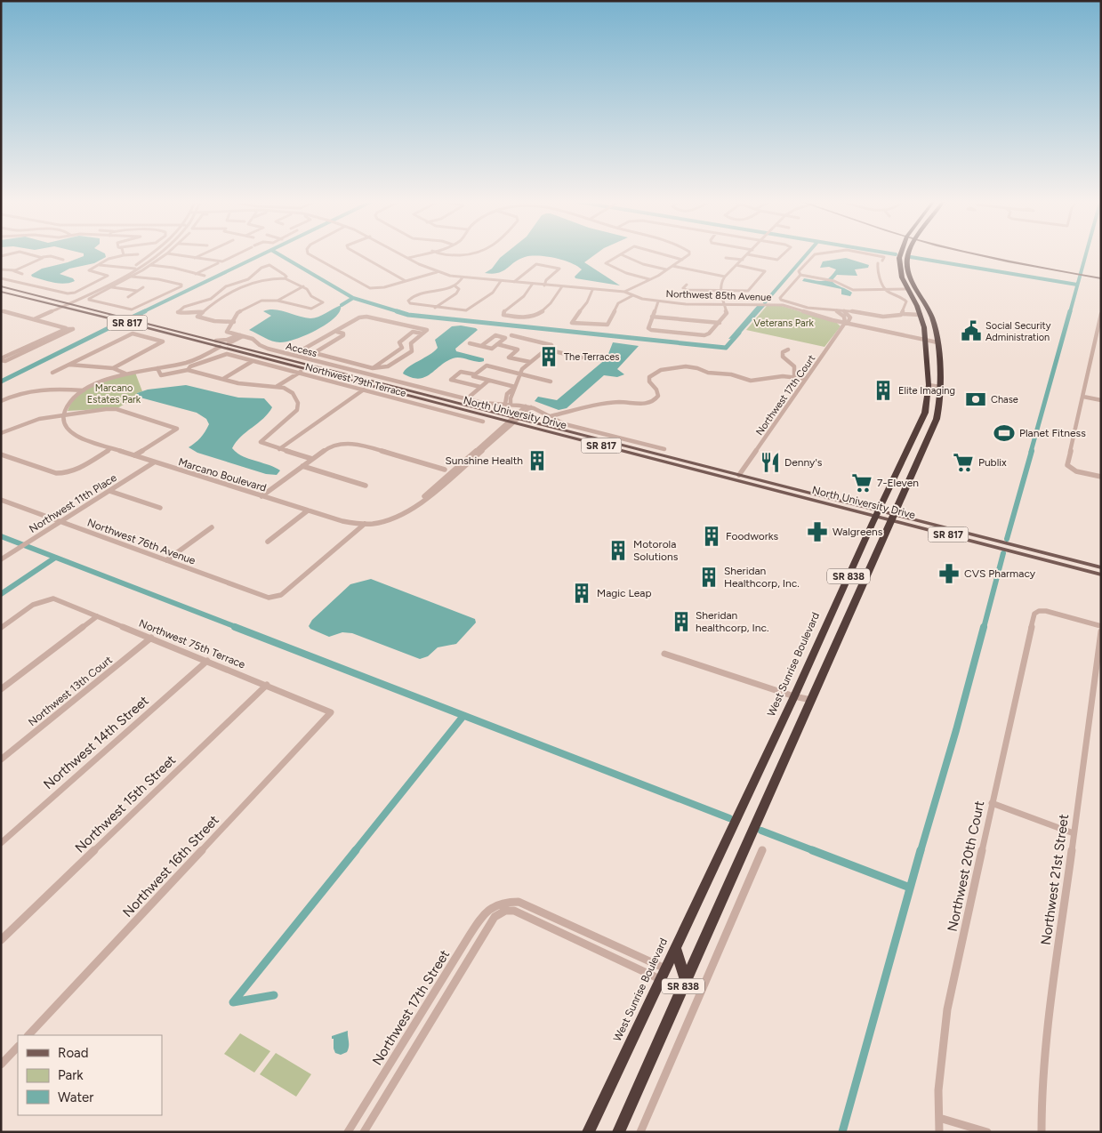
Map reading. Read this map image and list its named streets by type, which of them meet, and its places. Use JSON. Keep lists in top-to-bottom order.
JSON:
{
  "streets": {
    "highway": ["SR 838", "West Sunrise Boulevard"],
    "main road": ["SR 817", "North University Drive"],
    "street": [
      "Northwest 85th Avenue",
      "Access",
      "Northwest 79th Terrace",
      "Northwest 17th Court",
      "Marcano Boulevard",
      "Northwest 11th Place",
      "Northwest 76th Avenue",
      "Northwest 75th Terrace",
      "Northwest 13th Court",
      "Northwest 14th Street",
      "Northwest 15th Street",
      "Northwest 16th Street",
      "Northwest 20th Court",
      "Northwest 21st Street",
      "Northwest 17th Street"
    ]
  },
  "crossings": [
    ["Northwest 85th Avenue", "Northwest 17th Court"],
    ["Northwest 85th Avenue", "West Sunrise Boulevard"],
    ["Northwest 17th Court", "North University Drive"],
    ["North University Drive", "Marcano Boulevard"],
    ["North University Drive", "SR 838"],
    ["North University Drive", "West Sunrise Boulevard"],
    ["Marcano Boulevard", "Northwest 11th Place"],
    ["Marcano Boulevard", "Northwest 76th Avenue"],
    ["Northwest 11th Place", "Northwest 76th Avenue"],
    ["Northwest 75th Terrace", "Northwest 13th Court"],
    ["Northwest 75th Terrace", "Northwest 14th Street"],
    ["Northwest 75th Terrace", "Northwest 15th Street"],
    ["Northwest 75th Terrace", "Northwest 16th Street"],
    ["West Sunrise Boulevard", "Northwest 17th Street"]
  ],
  "parks": ["Veterans Park", "Marcano Estates Park"],
  "places": {
    "public building": ["Social Security Administration"],
    "building": [
      "The Terraces",
      "Elite Imaging",
      "Sunshine Health",
      "Foodworks",
      "Motorola Solutions",
      "Sheridan Healthcorp, Inc.",
      "Magic Leap",
      "Sheridan healthcorp, Inc."
    ],
    "bank": ["Chase"],
    "sports": ["Planet Fitness"],
    "restaurant": ["Denny's"],
    "supermarket": ["Publix", "7-Eleven"],
    "pharmacy": ["Walgreens", "CVS Pharmacy"]
  },
  "legend": ["Road", "Park", "Water"]
}
